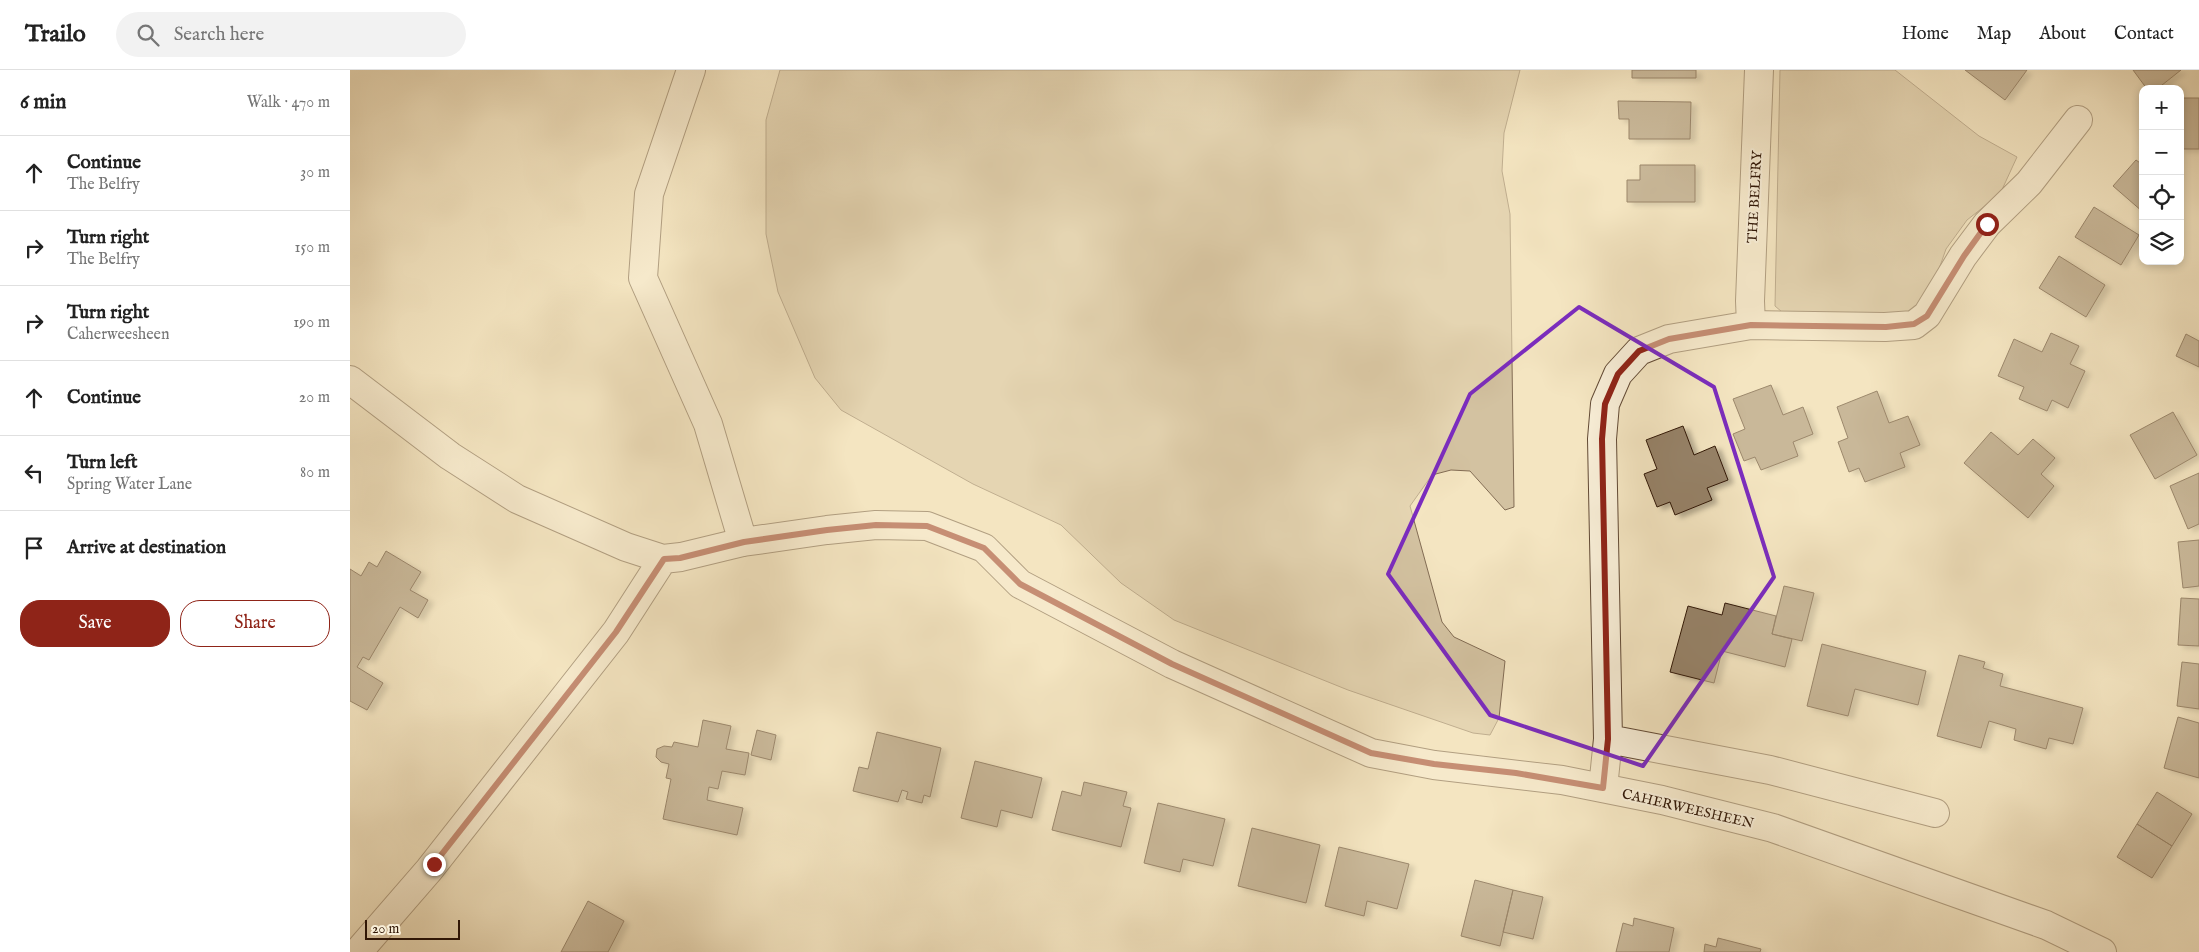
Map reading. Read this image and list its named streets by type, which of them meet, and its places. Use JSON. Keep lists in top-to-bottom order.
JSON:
{
  "streets": {
    "street": ["THE BELFRY", "CAHERWEESHEEN"]
  },
  "scale_bar": "20 m",
  "page": {
    "header": "Trailo",
    "search": "Search here",
    "nav": [
      "Home",
      "Map",
      "About",
      "Contact"
    ],
    "heading": ["6 min", "Walk · 470 m"],
    "map_buttons": ["+", "−"],
    "list": [
      ["Continue", "The Belfry", "30 m"],
      ["Turn right", "The Belfry", "150 m"],
      ["Turn right", "Caherweesheen", "190 m"],
      ["Continue", "20 m"],
      ["Turn left", "Spring Water Lane", "80 m"],
      "Arrive at destination"
    ],
    "buttons": ["Save", "Share"],
    "scale": "20 m"
  }
}
